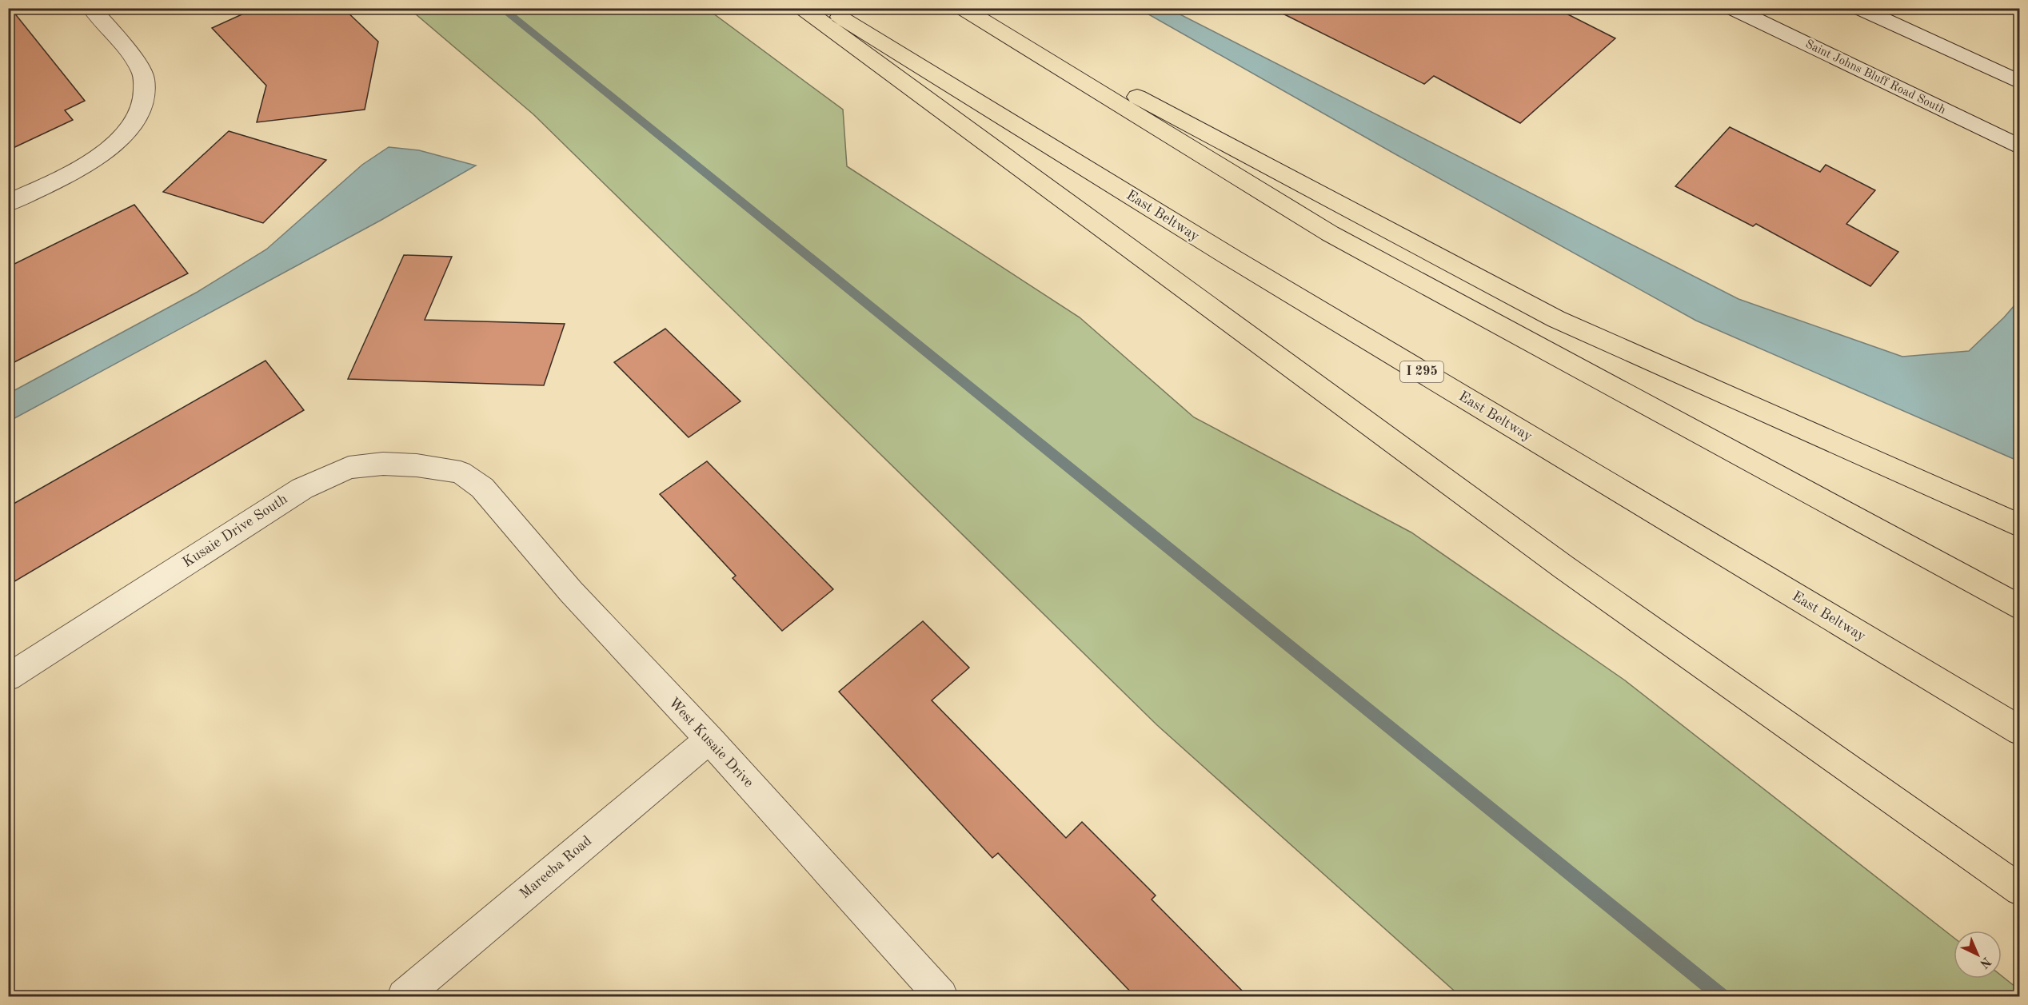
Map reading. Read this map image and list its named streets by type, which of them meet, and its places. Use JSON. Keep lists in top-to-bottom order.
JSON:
{
  "streets": {
    "highway": ["East Beltway", "I 295"],
    "street": [
      "Saint Johns Bluff Road South",
      "Kusaie Drive South",
      "West Kusaie Drive",
      "Mareeba Road"
    ]
  },
  "crossings": [
    ["Kusaie Drive South", "West Kusaie Drive"],
    ["West Kusaie Drive", "Mareeba Road"]
  ],
  "north": "bottom right"
}
